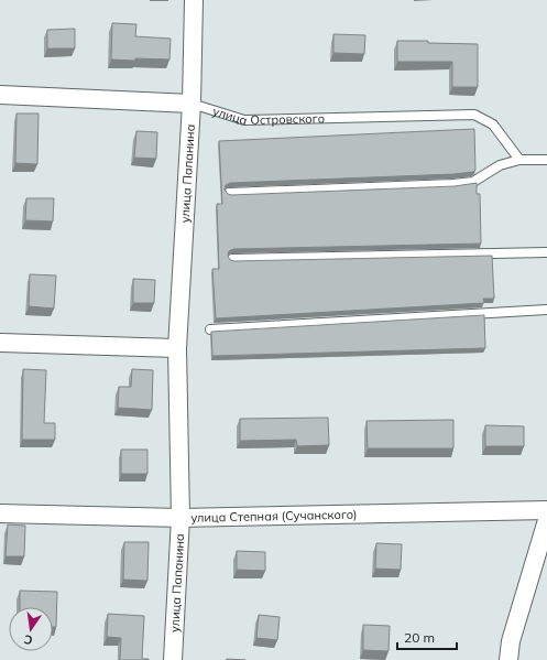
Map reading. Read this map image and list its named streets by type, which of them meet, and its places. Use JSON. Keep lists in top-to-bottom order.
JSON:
{
  "streets": {
    "street": ["улица Островского", "улица Папанина", "улица Степная (Сучанского)"]
  },
  "crossings": [
    ["улица Островского", "улица Папанина"],
    ["улица Папанина", "улица Степная (Сучанского)"]
  ],
  "scale_bar": "20 m",
  "north": "bottom"
}
